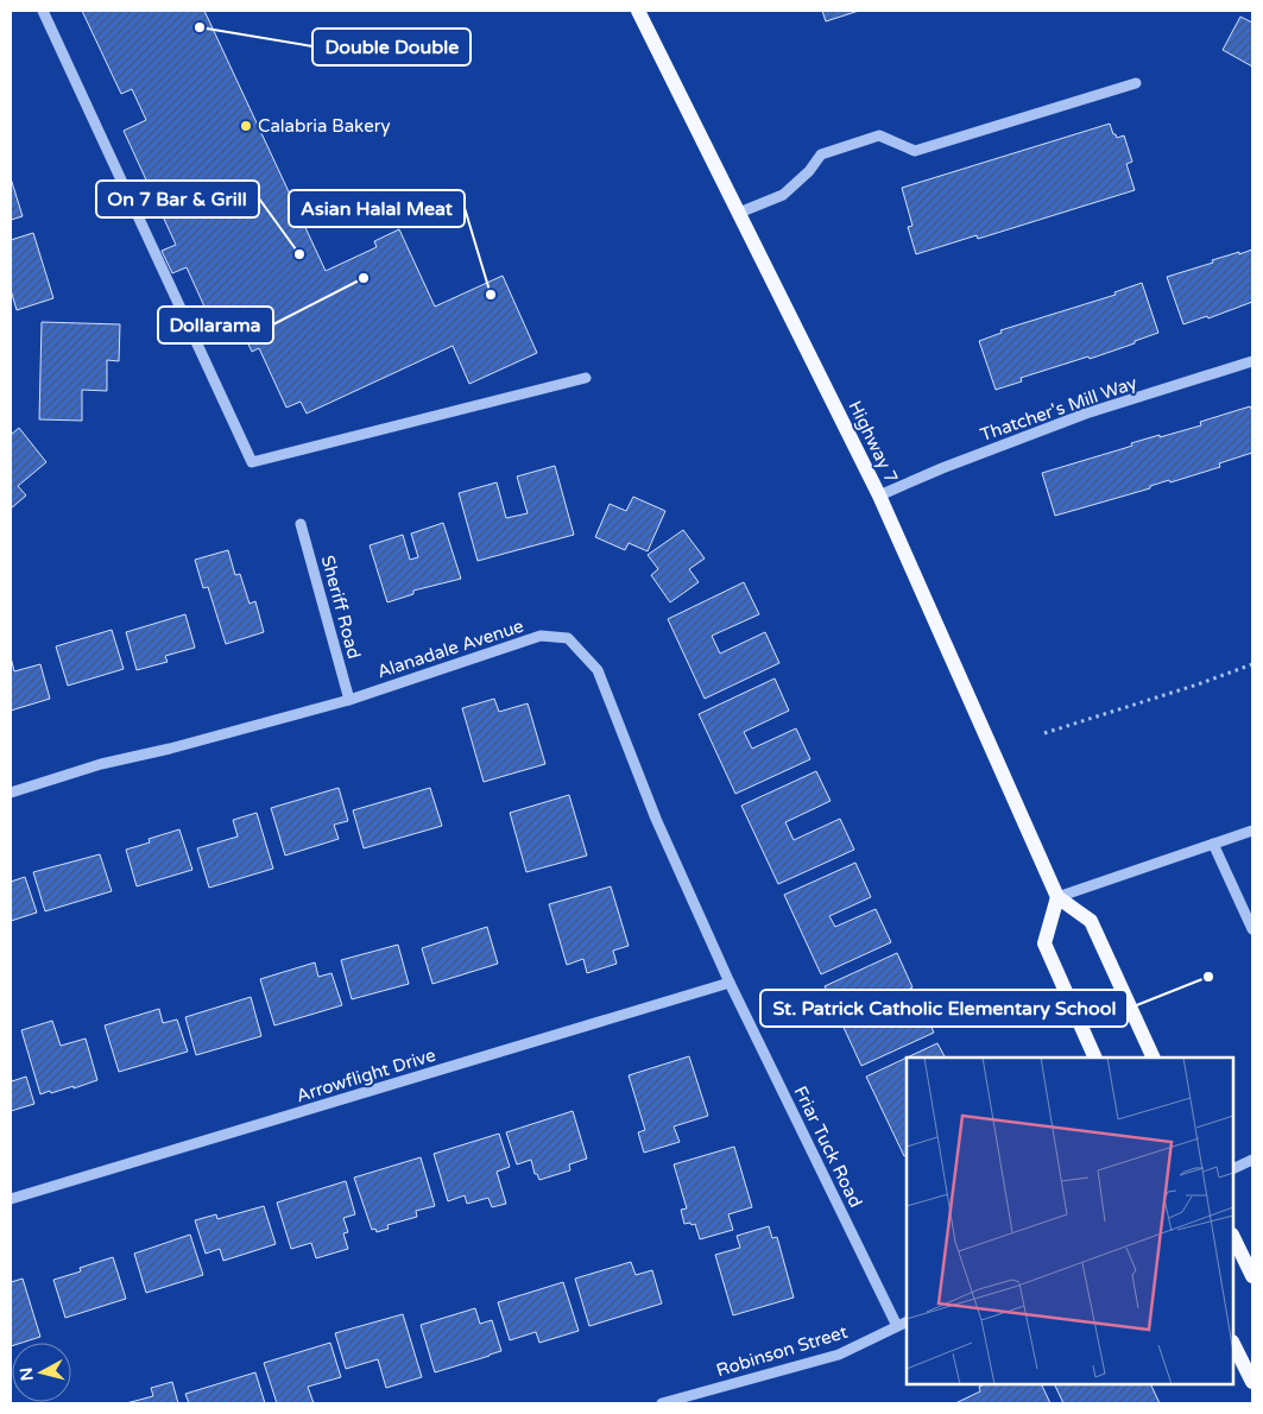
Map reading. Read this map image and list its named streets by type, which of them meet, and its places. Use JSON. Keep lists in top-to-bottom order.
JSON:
{
  "streets": {
    "main road": ["Highway 7"],
    "street": [
      "Thatcher's Mill Way",
      "Sheriff Road",
      "Alanadale Avenue",
      "Arrowflight Drive",
      "Friar Tuck Road",
      "Robinson Street"
    ]
  },
  "crossings": [
    ["Thatcher's Mill Way", "Highway 7"],
    ["Sheriff Road", "Alanadale Avenue"],
    ["Alanadale Avenue", "Arrowflight Drive"],
    ["Alanadale Avenue", "Friar Tuck Road"],
    ["Arrowflight Drive", "Friar Tuck Road"],
    ["Friar Tuck Road", "Robinson Street"]
  ],
  "places": [
    "Double Double",
    "Calabria Bakery",
    "On 7 Bar & Grill",
    "Dollarama",
    "Asian Halal Meat",
    "St. Patrick Catholic Elementary School"
  ],
  "north": "left"
}
